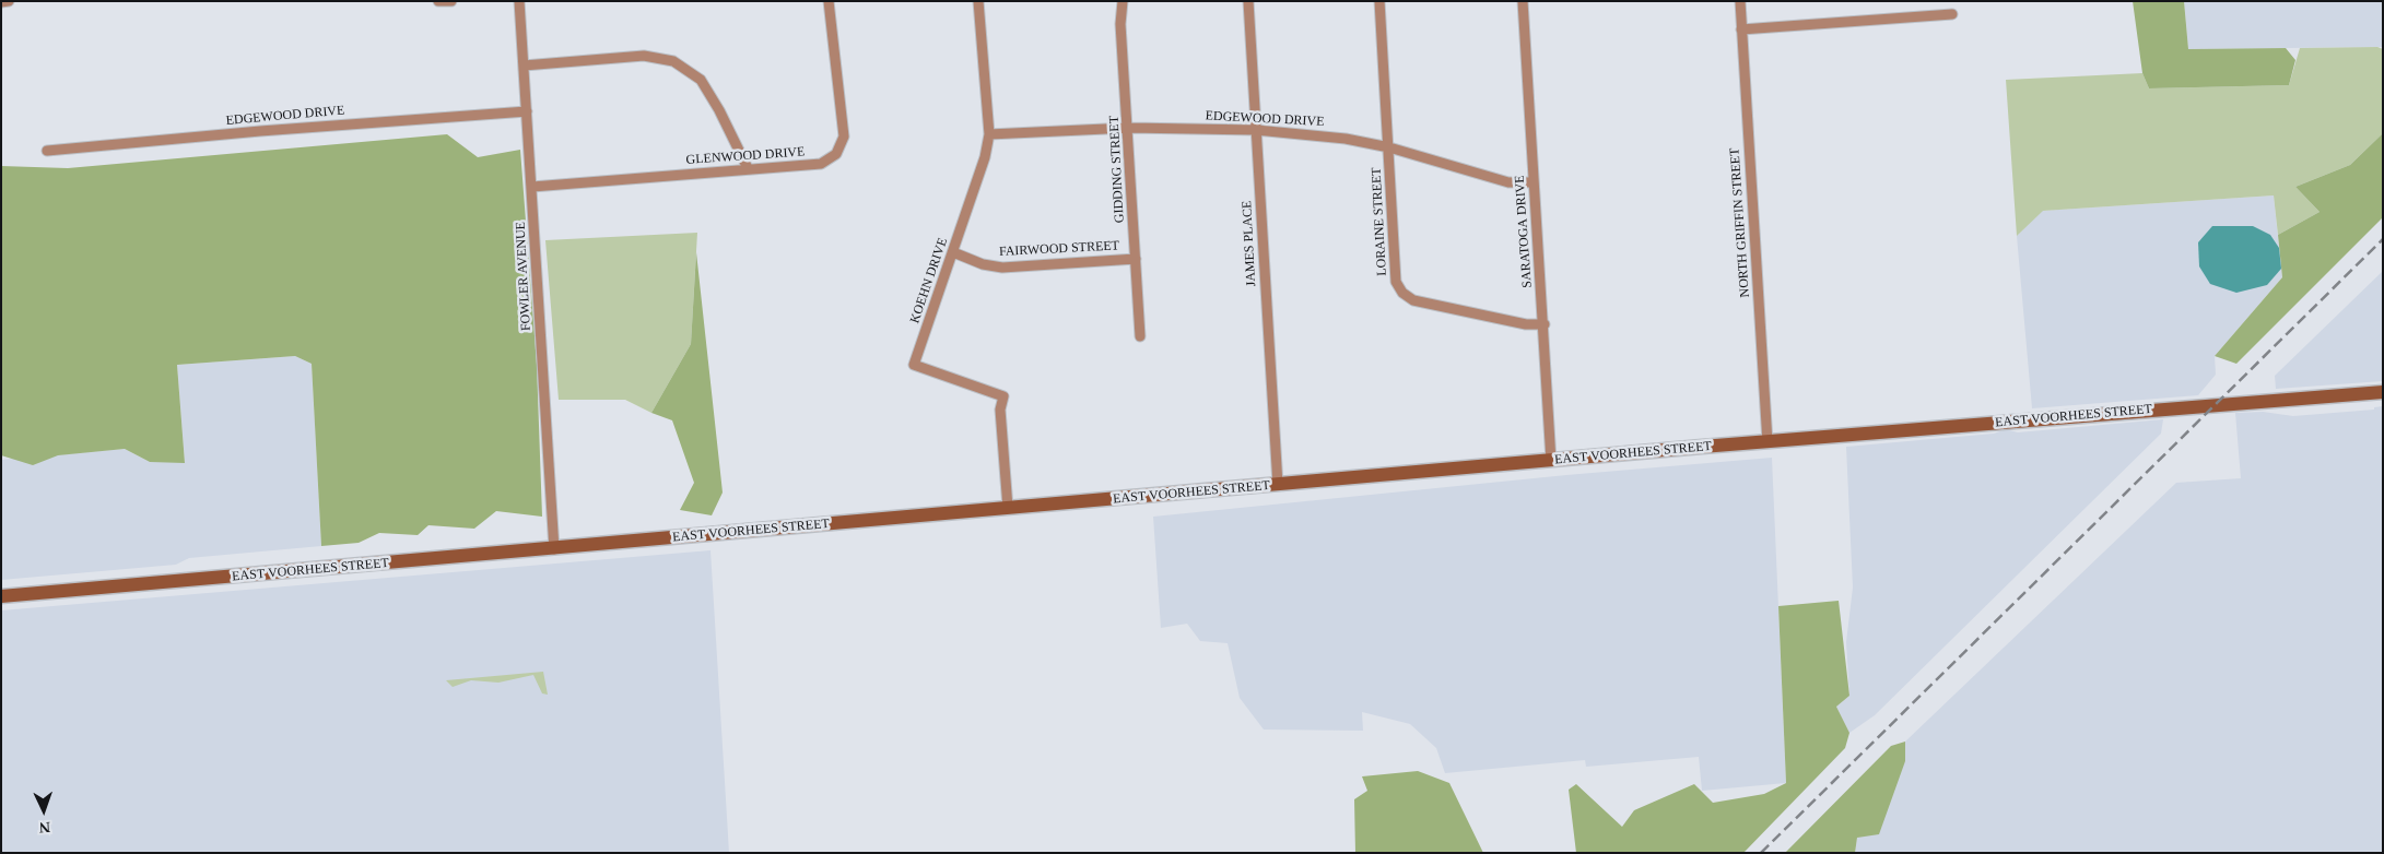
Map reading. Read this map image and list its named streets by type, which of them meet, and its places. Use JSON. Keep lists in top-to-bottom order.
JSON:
{
  "streets": {
    "main road": ["EAST VOORHEES STREET"],
    "street": [
      "EDGEWOOD DRIVE",
      "GLENWOOD DRIVE",
      "GIDDING STREET",
      "LORAINE STREET",
      "NORTH GRIFFIN STREET",
      "SARATOGA DRIVE",
      "JAMES PLACE",
      "FAIRWOOD STREET",
      "FOWLER AVENUE",
      "KOEHN DRIVE"
    ]
  },
  "crossings": [
    ["EDGEWOOD DRIVE", "GIDDING STREET"],
    ["EDGEWOOD DRIVE", "LORAINE STREET"],
    ["EDGEWOOD DRIVE", "SARATOGA DRIVE"],
    ["EDGEWOOD DRIVE", "JAMES PLACE"],
    ["EDGEWOOD DRIVE", "FOWLER AVENUE"],
    ["EDGEWOOD DRIVE", "KOEHN DRIVE"],
    ["GLENWOOD DRIVE", "FOWLER AVENUE"],
    ["GIDDING STREET", "FAIRWOOD STREET"],
    ["LORAINE STREET", "SARATOGA DRIVE"],
    ["NORTH GRIFFIN STREET", "EAST VOORHEES STREET"],
    ["SARATOGA DRIVE", "EAST VOORHEES STREET"],
    ["JAMES PLACE", "EAST VOORHEES STREET"],
    ["FAIRWOOD STREET", "KOEHN DRIVE"],
    ["FOWLER AVENUE", "EAST VOORHEES STREET"],
    ["KOEHN DRIVE", "EAST VOORHEES STREET"]
  ],
  "north": "bottom"
}
